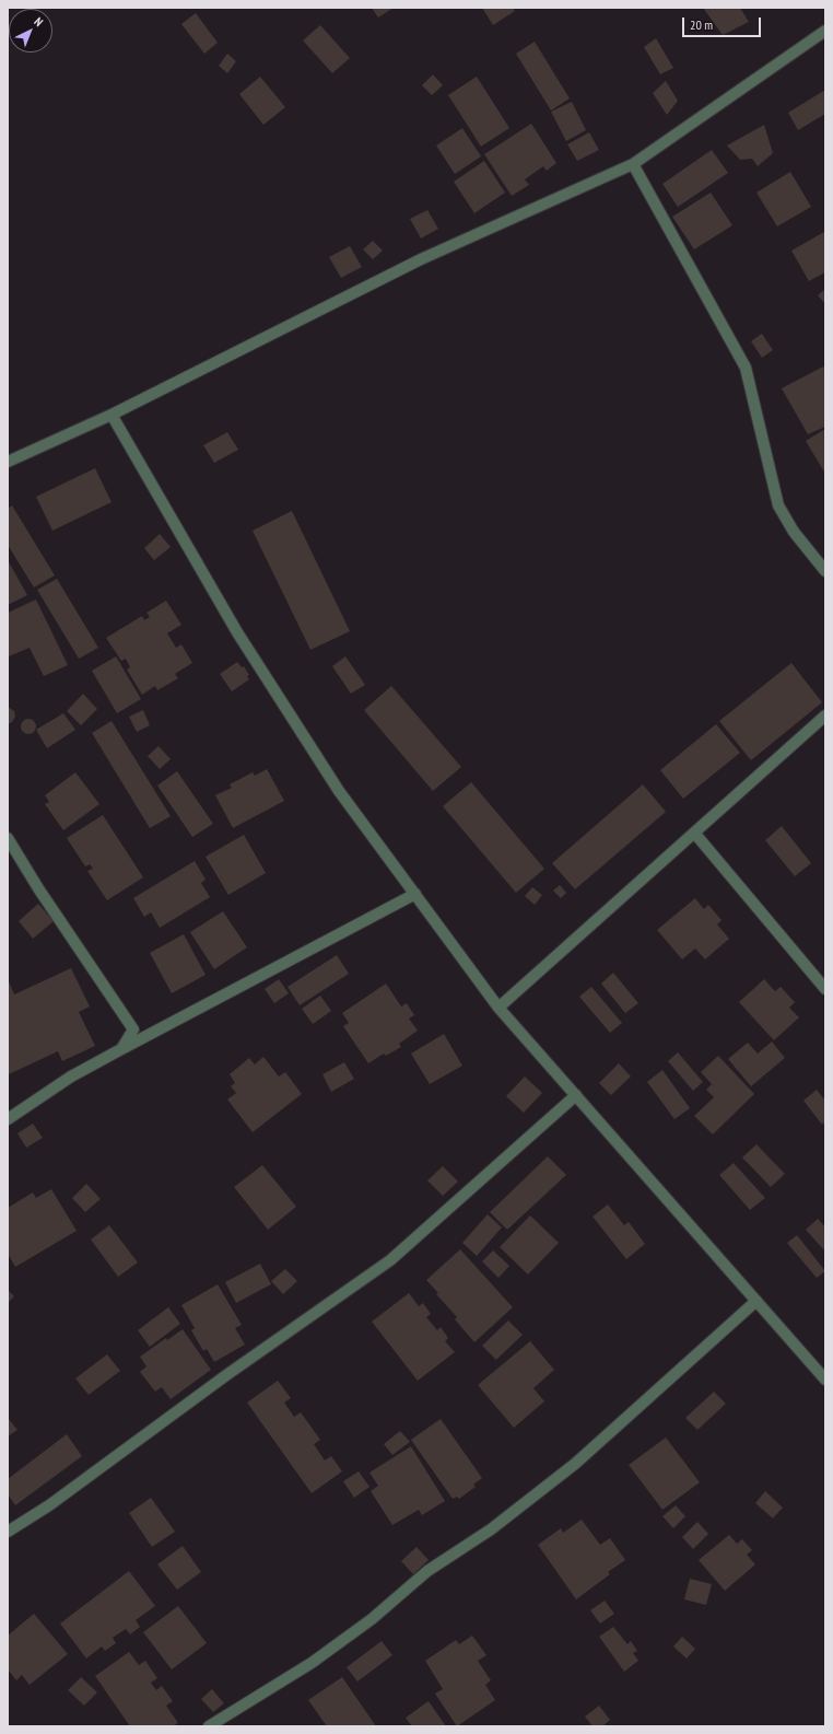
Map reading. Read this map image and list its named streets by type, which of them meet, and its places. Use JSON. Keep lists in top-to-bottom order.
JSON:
{
  "scale_bar": "20 m",
  "north": "top right"
}
